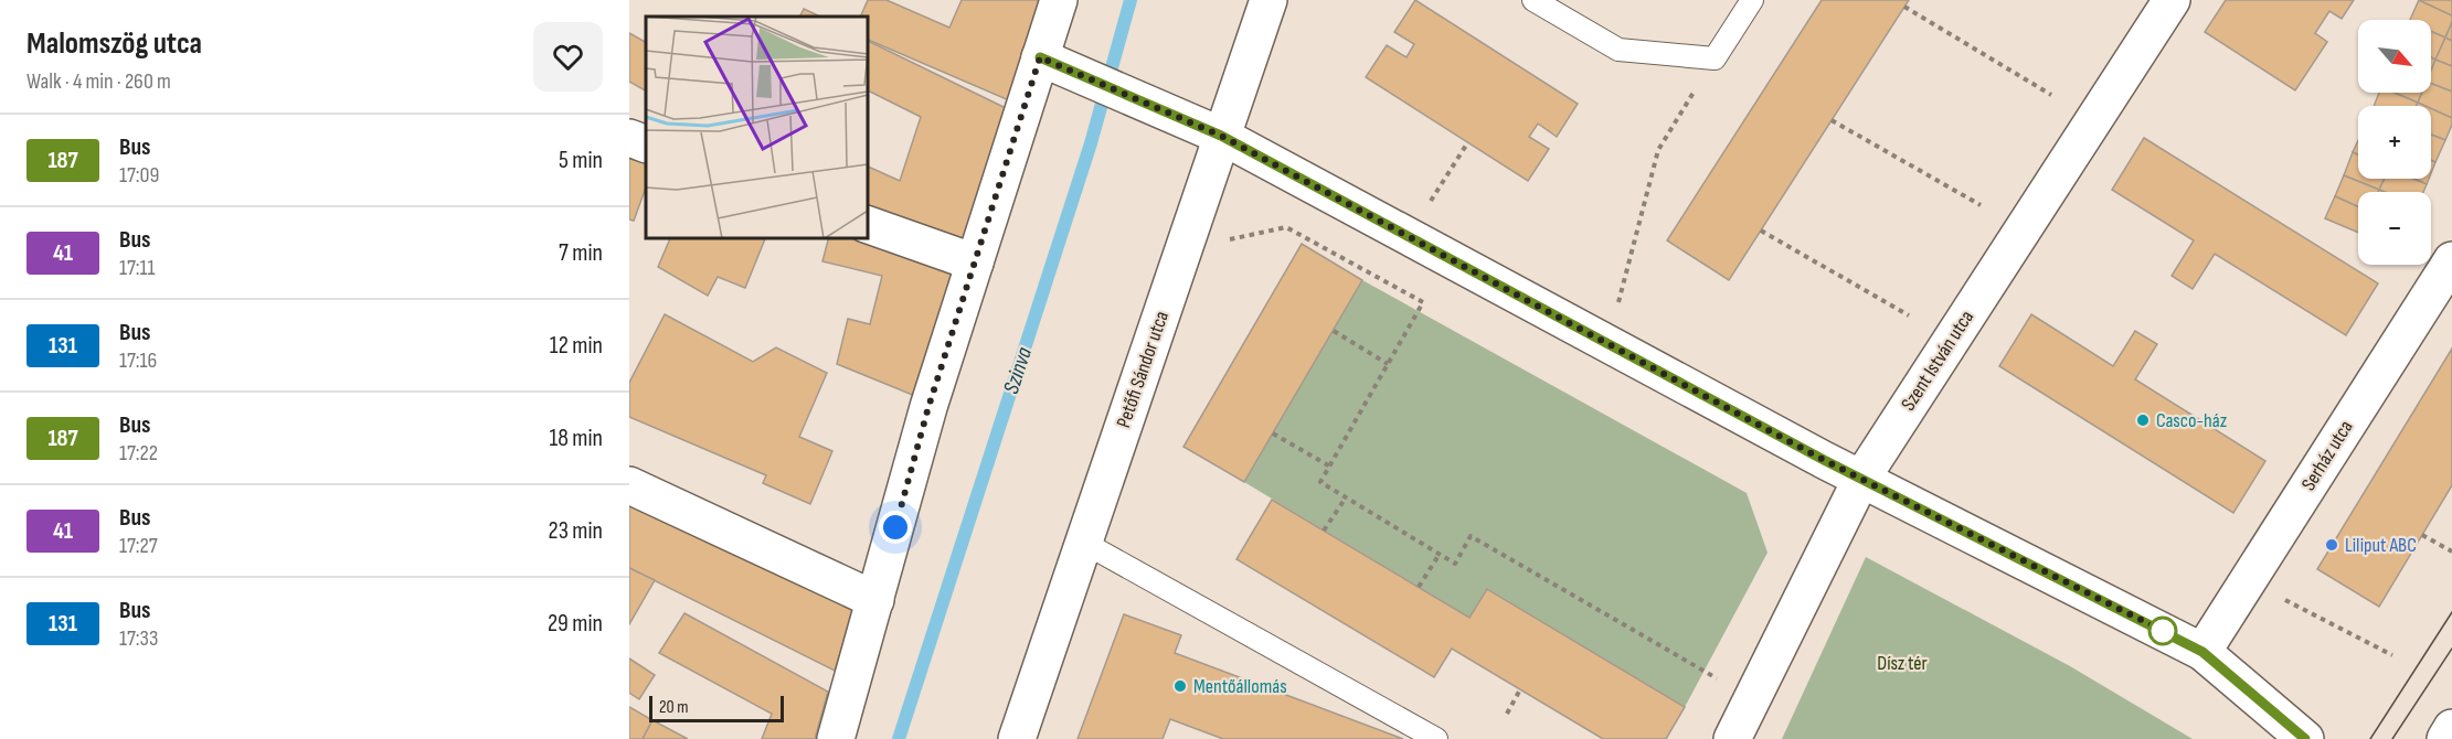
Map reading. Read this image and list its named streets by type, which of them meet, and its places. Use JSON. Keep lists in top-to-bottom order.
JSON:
{
  "streets": {
    "street": ["Szent István utca", "Petőfi Sándor utca", "Serház utca"]
  },
  "water": ["Szinva"],
  "parks": ["Dísz tér"],
  "places": ["Casco-ház", "Liliput ABC", "Mentőállomás"],
  "lines": ["bus line 187"],
  "scale_bar": "20 m",
  "north": "bottom right",
  "page": {
    "heading": ["Malomszög utca", "Walk · 4 min · 260 m"],
    "map_buttons": ["+", "−"],
    "list": [
      {
        "mark": "187",
        "name": "Bus",
        "note": "17:09",
        "value": "5 min"
      },
      {
        "mark": "41",
        "name": "Bus",
        "note": "17:11",
        "value": "7 min"
      },
      {
        "mark": "131",
        "name": "Bus",
        "note": "17:16",
        "value": "12 min"
      },
      {
        "mark": "187",
        "name": "Bus",
        "note": "17:22",
        "value": "18 min"
      },
      {
        "mark": "41",
        "name": "Bus",
        "note": "17:27",
        "value": "23 min"
      },
      {
        "mark": "131",
        "name": "Bus",
        "note": "17:33",
        "value": "29 min"
      }
    ],
    "scale": "20 m"
  }
}
